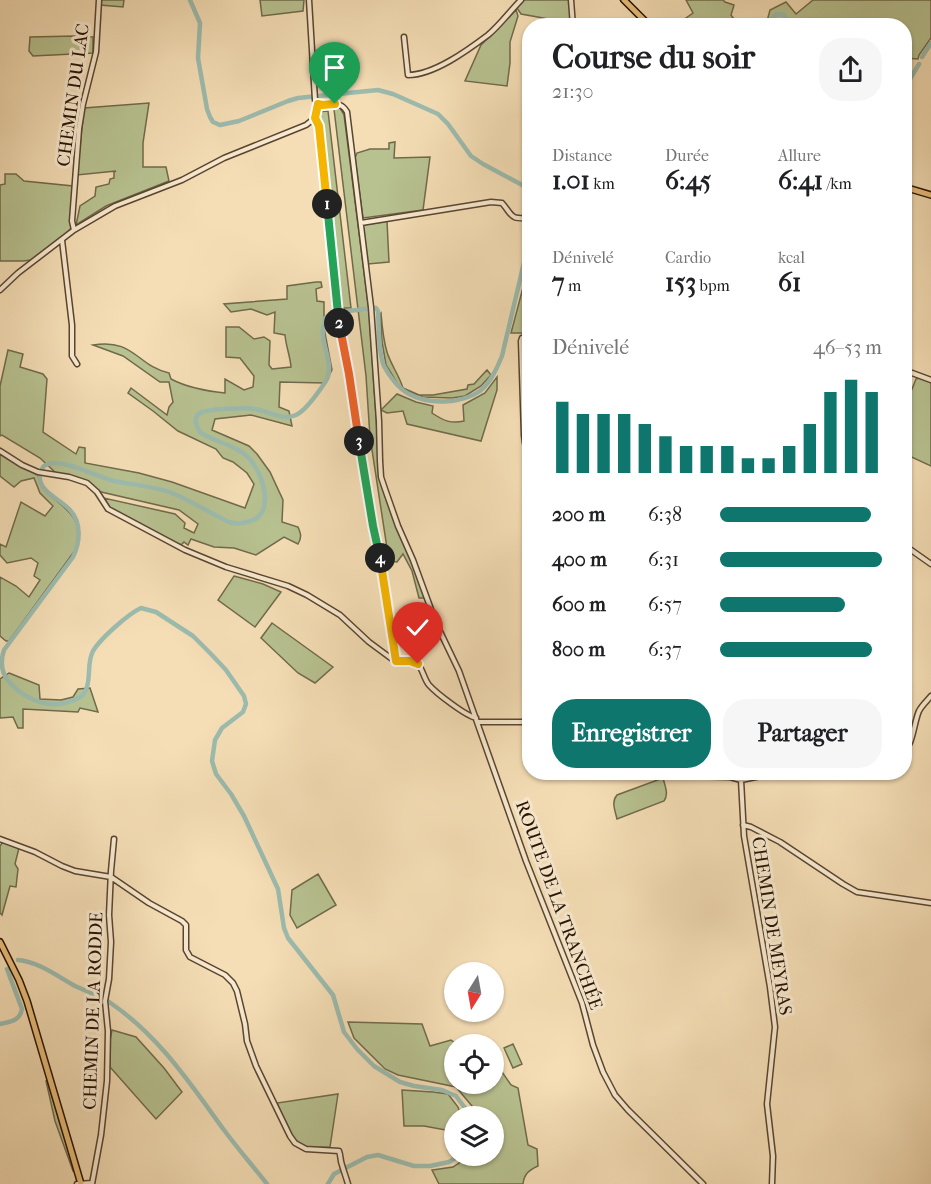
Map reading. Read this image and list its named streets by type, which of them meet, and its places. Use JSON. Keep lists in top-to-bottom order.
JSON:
{
  "streets": {
    "street": [
      "CHEMIN DU LAC",
      "ROUTE DE LA TRANCHÉE",
      "CHEMIN DE MEYRAS",
      "CHEMIN DE LA RODDE"
    ]
  },
  "north": "bottom",
  "page": {
    "heading": ["Course du soir", "21:30"],
    "stats": [
      ["Distance", "1.01 km"],
      ["Durée", "6:45"],
      ["Allure", "6:41 /km"],
      ["Dénivelé", "7 m"],
      ["Cardio", "153 bpm"],
      ["kcal", "61"]
    ],
    "pins": [
      "1",
      "2",
      "3",
      "4"
    ],
    "chart": ["Dénivelé", "46–53 m"],
    "list": [
      {
        "name": "200 m",
        "note": "6:38"
      },
      {
        "name": "400 m",
        "note": "6:31"
      },
      {
        "name": "600 m",
        "note": "6:57"
      },
      {
        "name": "800 m",
        "note": "6:37"
      }
    ],
    "buttons": ["Enregistrer", "Partager"]
  }
}
